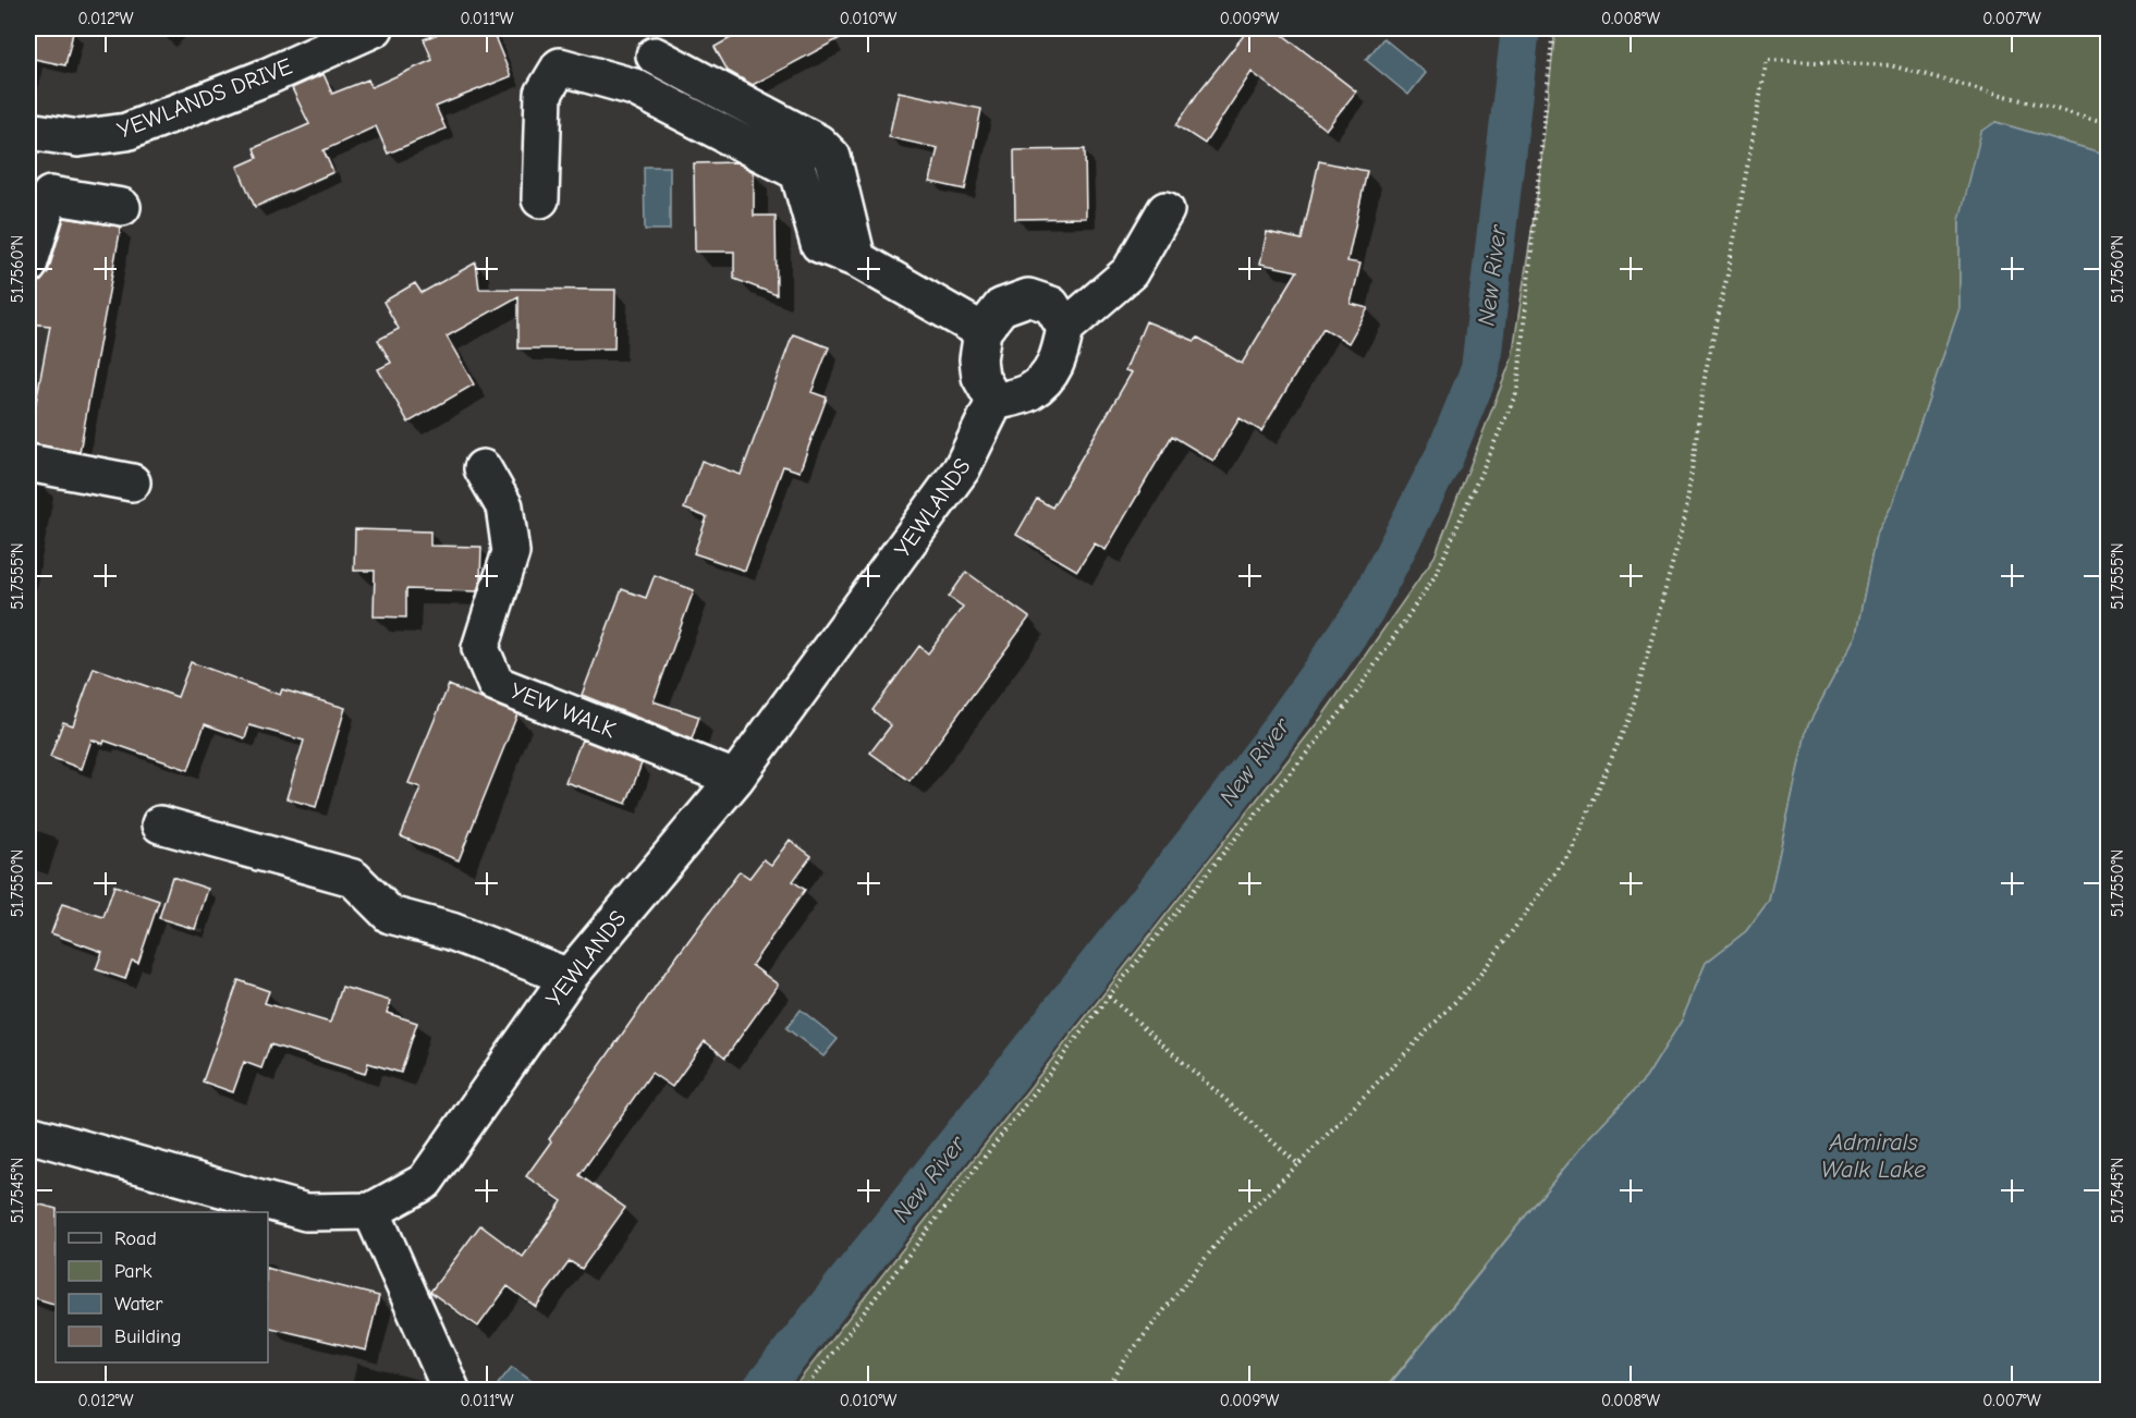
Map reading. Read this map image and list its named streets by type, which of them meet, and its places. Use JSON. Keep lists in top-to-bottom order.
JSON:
{
  "streets": {
    "street": ["YEWLANDS DRIVE", "YEWLANDS", "YEW WALK"]
  },
  "crossings": [
    ["YEWLANDS", "YEW WALK"]
  ],
  "water": ["New River", "Admirals Walk Lake"],
  "legend": [
    "Road",
    "Park",
    "Water",
    "Building"
  ],
  "coordinates": [
    "0.012°W",
    "0.011°W",
    "0.010°W",
    "0.009°W",
    "0.008°W",
    "0.007°W",
    "51.7560°N",
    "51.7555°N",
    "51.7550°N",
    "51.7545°N"
  ]
}
